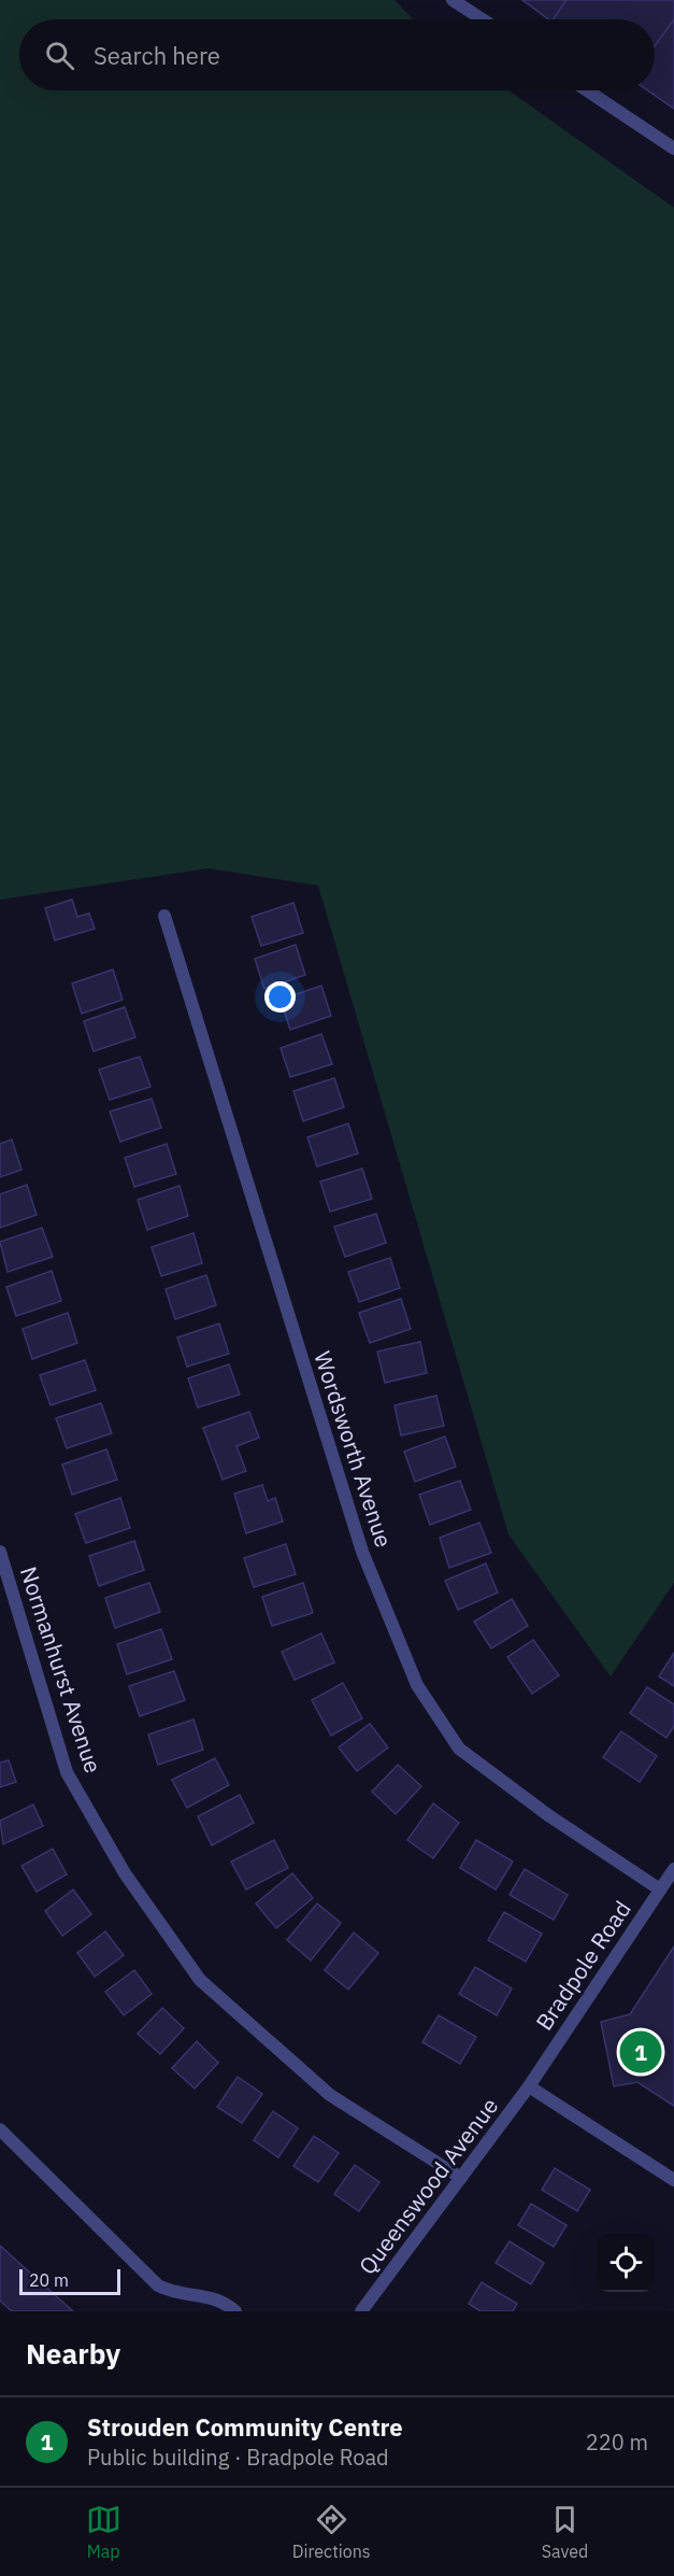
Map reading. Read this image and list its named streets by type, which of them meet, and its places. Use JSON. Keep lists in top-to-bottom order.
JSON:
{
  "streets": {
    "street": [
      "Wordsworth Avenue",
      "Normanhurst Avenue",
      "Bradpole Road",
      "Queenswood Avenue"
    ]
  },
  "crossings": [
    ["Wordsworth Avenue", "Bradpole Road"],
    ["Normanhurst Avenue", "Queenswood Avenue"],
    ["Bradpole Road", "Queenswood Avenue"]
  ],
  "scale_bar": "20 m",
  "page": {
    "search": "Search here",
    "pins": "1",
    "scale": "20 m",
    "heading": "Nearby",
    "list": [
      {
        "mark": "1",
        "name": "Strouden Community Centre",
        "note": "Public building · Bradpole Road",
        "value": "220 m"
      }
    ],
    "nav": ["Map", "Directions", "Saved"]
  }
}
